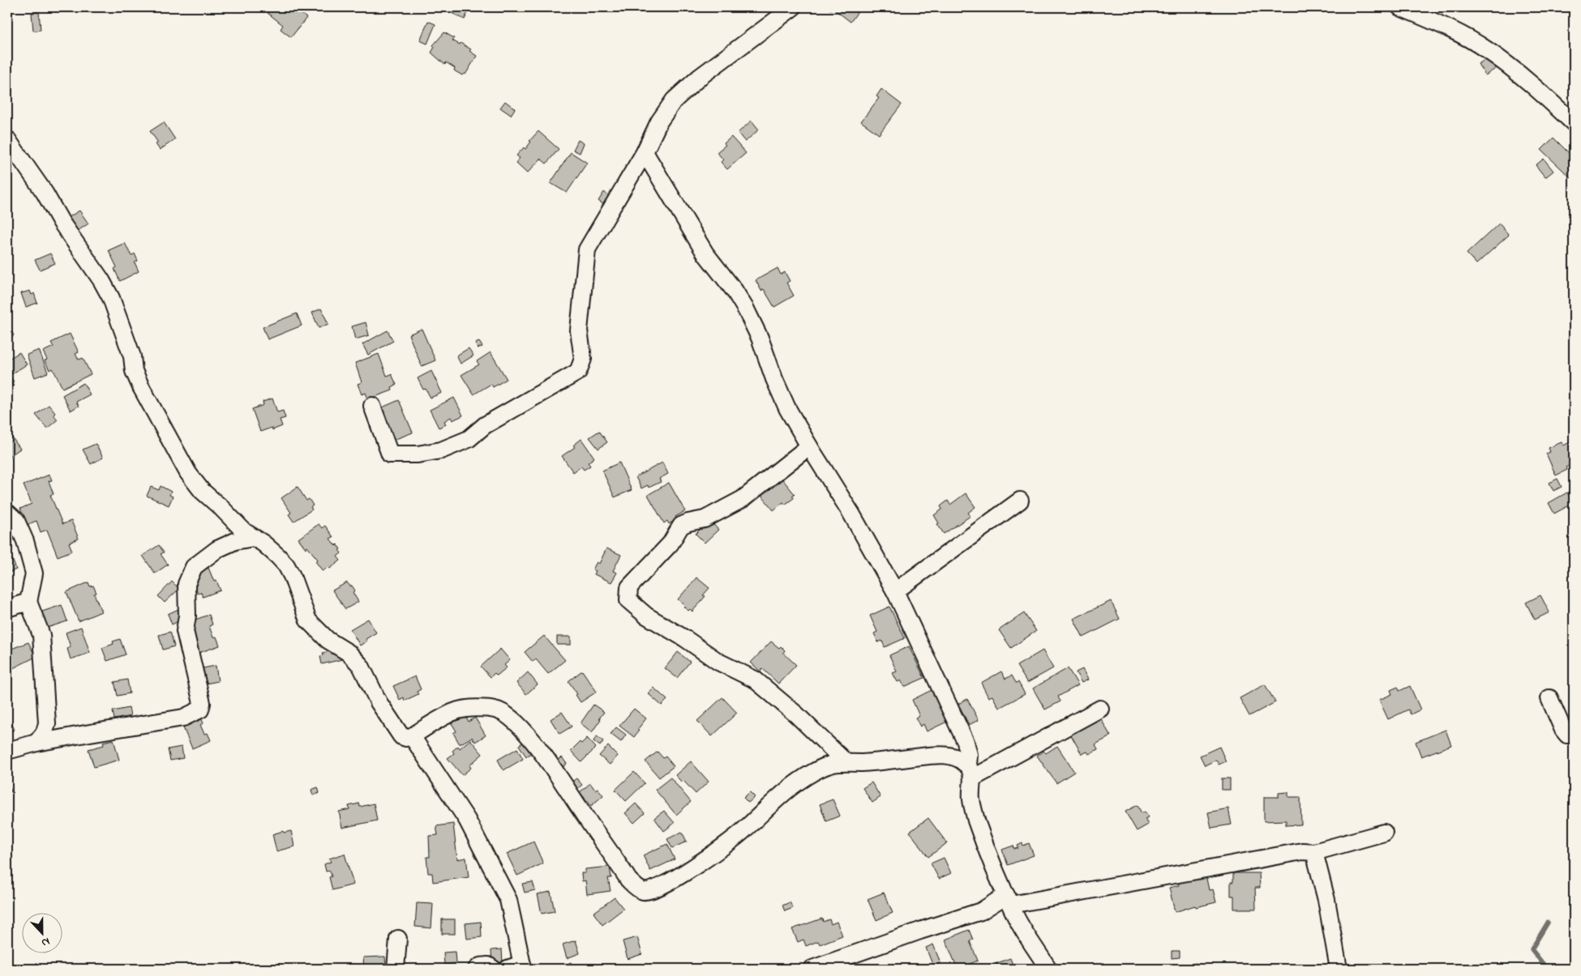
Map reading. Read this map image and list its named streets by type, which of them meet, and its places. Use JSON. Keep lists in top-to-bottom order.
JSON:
{
  "north": "bottom"
}
